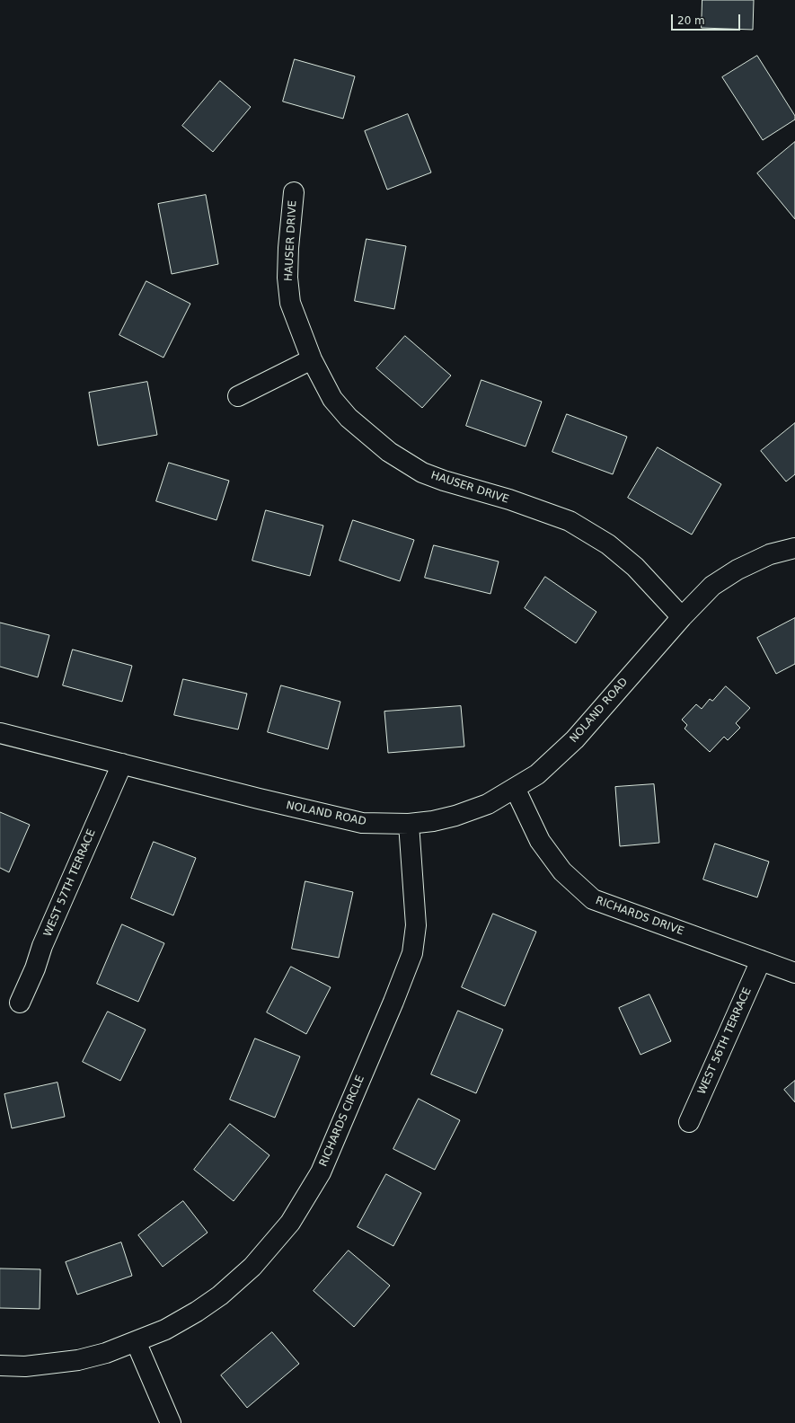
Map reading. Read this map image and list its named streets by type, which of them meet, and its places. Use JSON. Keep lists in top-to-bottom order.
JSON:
{
  "streets": {
    "street": [
      "HAUSER DRIVE",
      "NOLAND ROAD",
      "WEST 57TH TERRACE",
      "RICHARDS DRIVE",
      "WEST 56TH TERRACE",
      "RICHARDS CIRCLE"
    ]
  },
  "crossings": [
    ["HAUSER DRIVE", "NOLAND ROAD"],
    ["NOLAND ROAD", "WEST 57TH TERRACE"],
    ["NOLAND ROAD", "RICHARDS DRIVE"],
    ["NOLAND ROAD", "RICHARDS CIRCLE"],
    ["RICHARDS DRIVE", "WEST 56TH TERRACE"]
  ],
  "scale_bar": "20 m"
}
